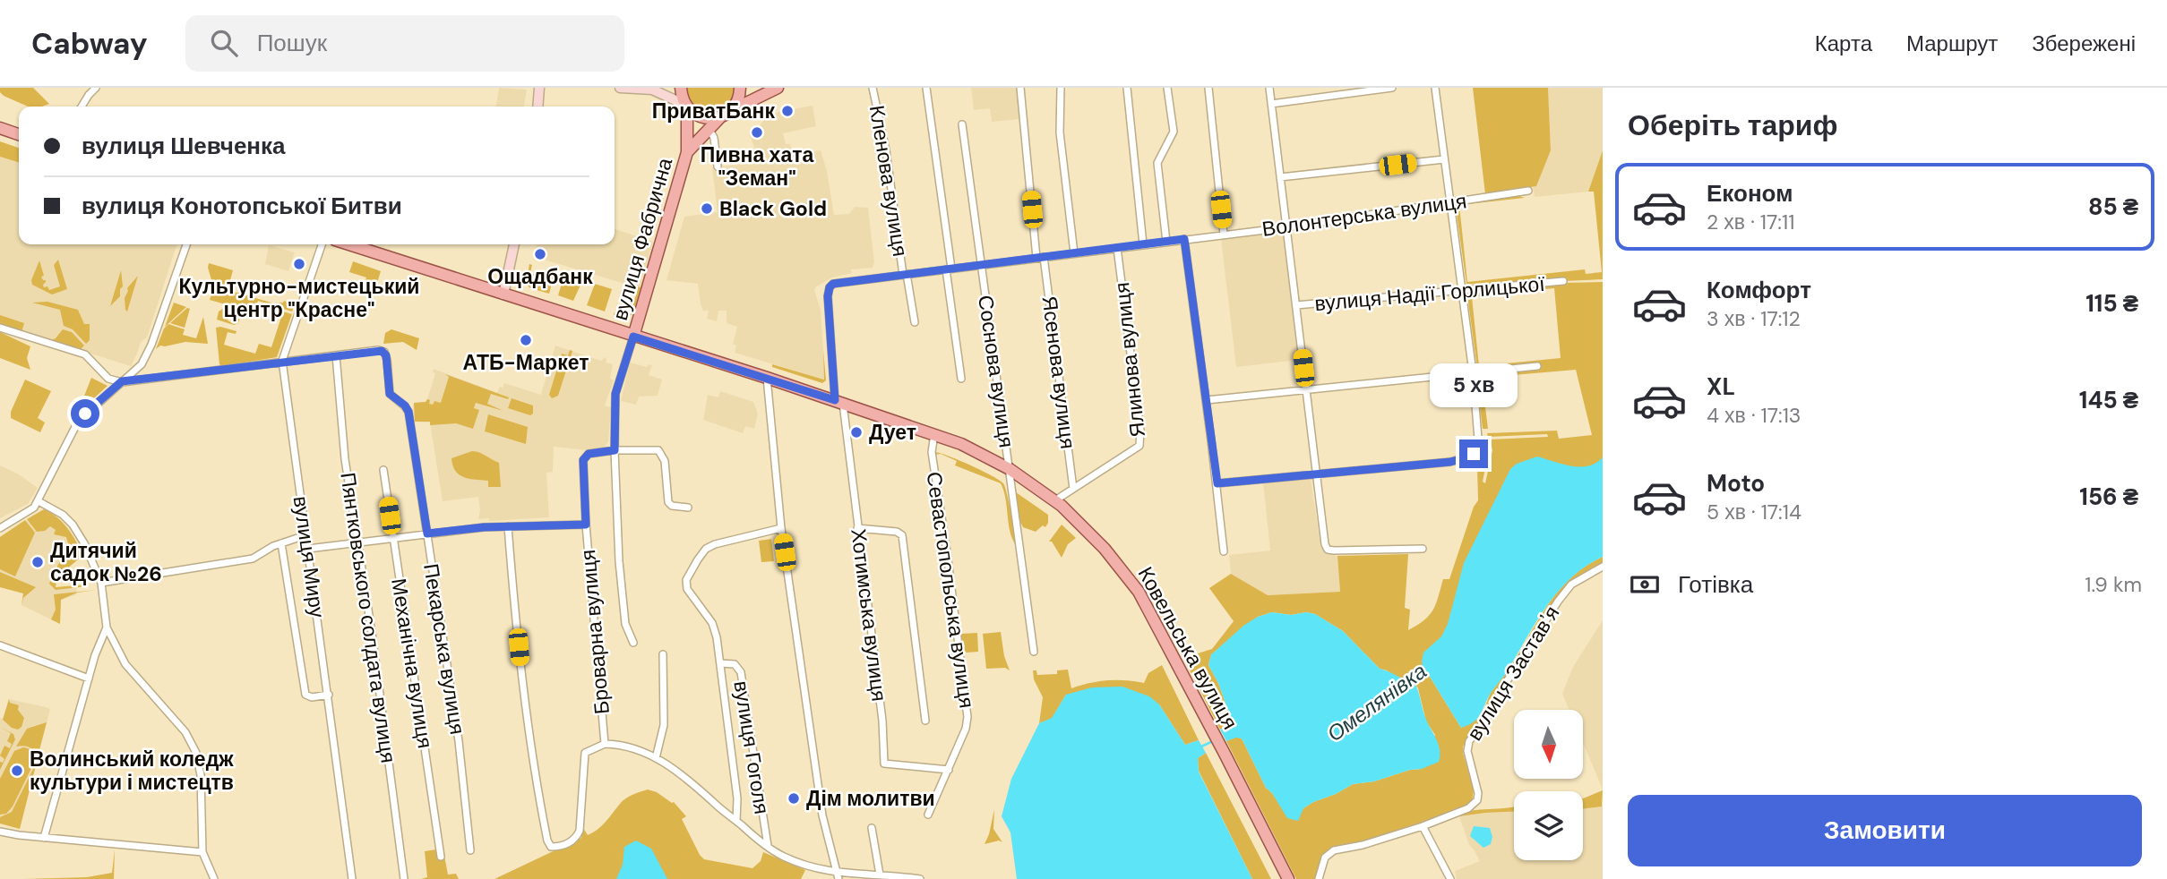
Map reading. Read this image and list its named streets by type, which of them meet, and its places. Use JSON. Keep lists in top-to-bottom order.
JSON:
{
  "streets": {
    "main road": ["вулиця Фабрична", "Ковельська вулиця"],
    "street": [
      "Кленова вулиця",
      "Волонтерська вулиця",
      "вулиця Надії Горлицької",
      "Ялинова вулиця",
      "Соснова вулиця",
      "Ясенова вулиця",
      "вулиця Миру",
      "Севастопольська вулиця",
      "Хотимська вулиця",
      "Пянтковського солдата вулиця",
      "Броварна вулиця",
      "Пекарська вулиця",
      "Механічна вулиця",
      "вулиця Заставʼя",
      "вулиця Гоголя"
    ]
  },
  "crossings": [
    ["Кленова вулиця", "Волонтерська вулиця"],
    ["Волонтерська вулиця", "Ялинова вулиця"],
    ["Волонтерська вулиця", "Соснова вулиця"],
    ["Волонтерська вулиця", "Ясенова вулиця"],
    ["Волонтерська вулиця", "Хотимська вулиця"],
    ["Волонтерська вулиця", "Ковельська вулиця"],
    ["вулиця Фабрична", "Ковельська вулиця"],
    ["Ялинова вулиця", "Ясенова вулиця"],
    ["Ялинова вулиця", "Ковельська вулиця"],
    ["Соснова вулиця", "Ковельська вулиця"],
    ["Севастопольська вулиця", "Хотимська вулиця"],
    ["Севастопольська вулиця", "Ковельська вулиця"],
    ["Хотимська вулиця", "Ковельська вулиця"],
    ["Пянтковського солдата вулиця", "Пекарська вулиця"]
  ],
  "water": ["Омелянівка"],
  "places": [
    "ПриватБанк",
    "Пивна хата \"Земан\"",
    "Black Gold",
    "Ощадбанк",
    "Культурно-мистецький центр \"Красне\"",
    "АТБ-Маркет",
    "Дует",
    "Дитячий садок №26",
    "Волинський коледж культури і мистецтв",
    "Дім молитви"
  ],
  "north": "bottom",
  "page": {
    "header": "Cabway",
    "search": "Пошук",
    "nav": ["Карта", "Маршрут", "Збережені"],
    "heading": "Оберіть тариф",
    "banner": ["вулиця Шевченка", "вулиця Конотопської Битви"],
    "list": [
      {
        "name": "Економ",
        "note": "2 хв · 17:11",
        "value": "85 ₴"
      },
      {
        "name": "Комфорт",
        "note": "3 хв · 17:12",
        "value": "115 ₴"
      },
      {
        "name": "XL",
        "note": "4 хв · 17:13",
        "value": "145 ₴"
      },
      {
        "name": "Moto",
        "note": "5 хв · 17:14",
        "value": "156 ₴"
      }
    ],
    "bubble": "5 хв",
    "pay": ["Готівка", "1.9 km"],
    "buttons": "Замовити"
  }
}
